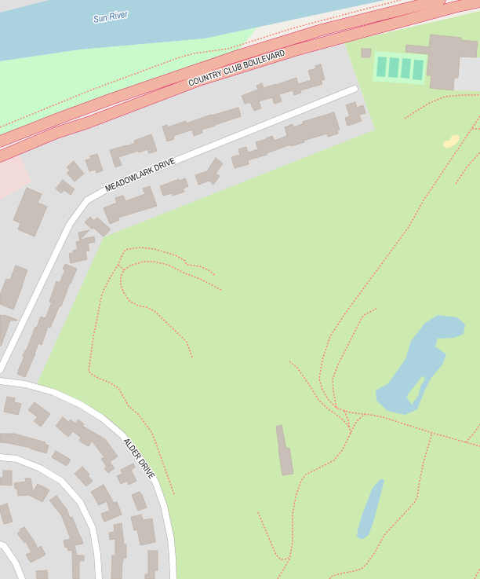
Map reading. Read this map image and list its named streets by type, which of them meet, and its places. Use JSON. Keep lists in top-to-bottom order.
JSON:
{
  "streets": {
    "highway": ["COUNTRY CLUB BOULEVARD"],
    "street": ["MEADOWLARK DRIVE", "ALDER DRIVE"]
  },
  "water": ["Sun River"]
}
